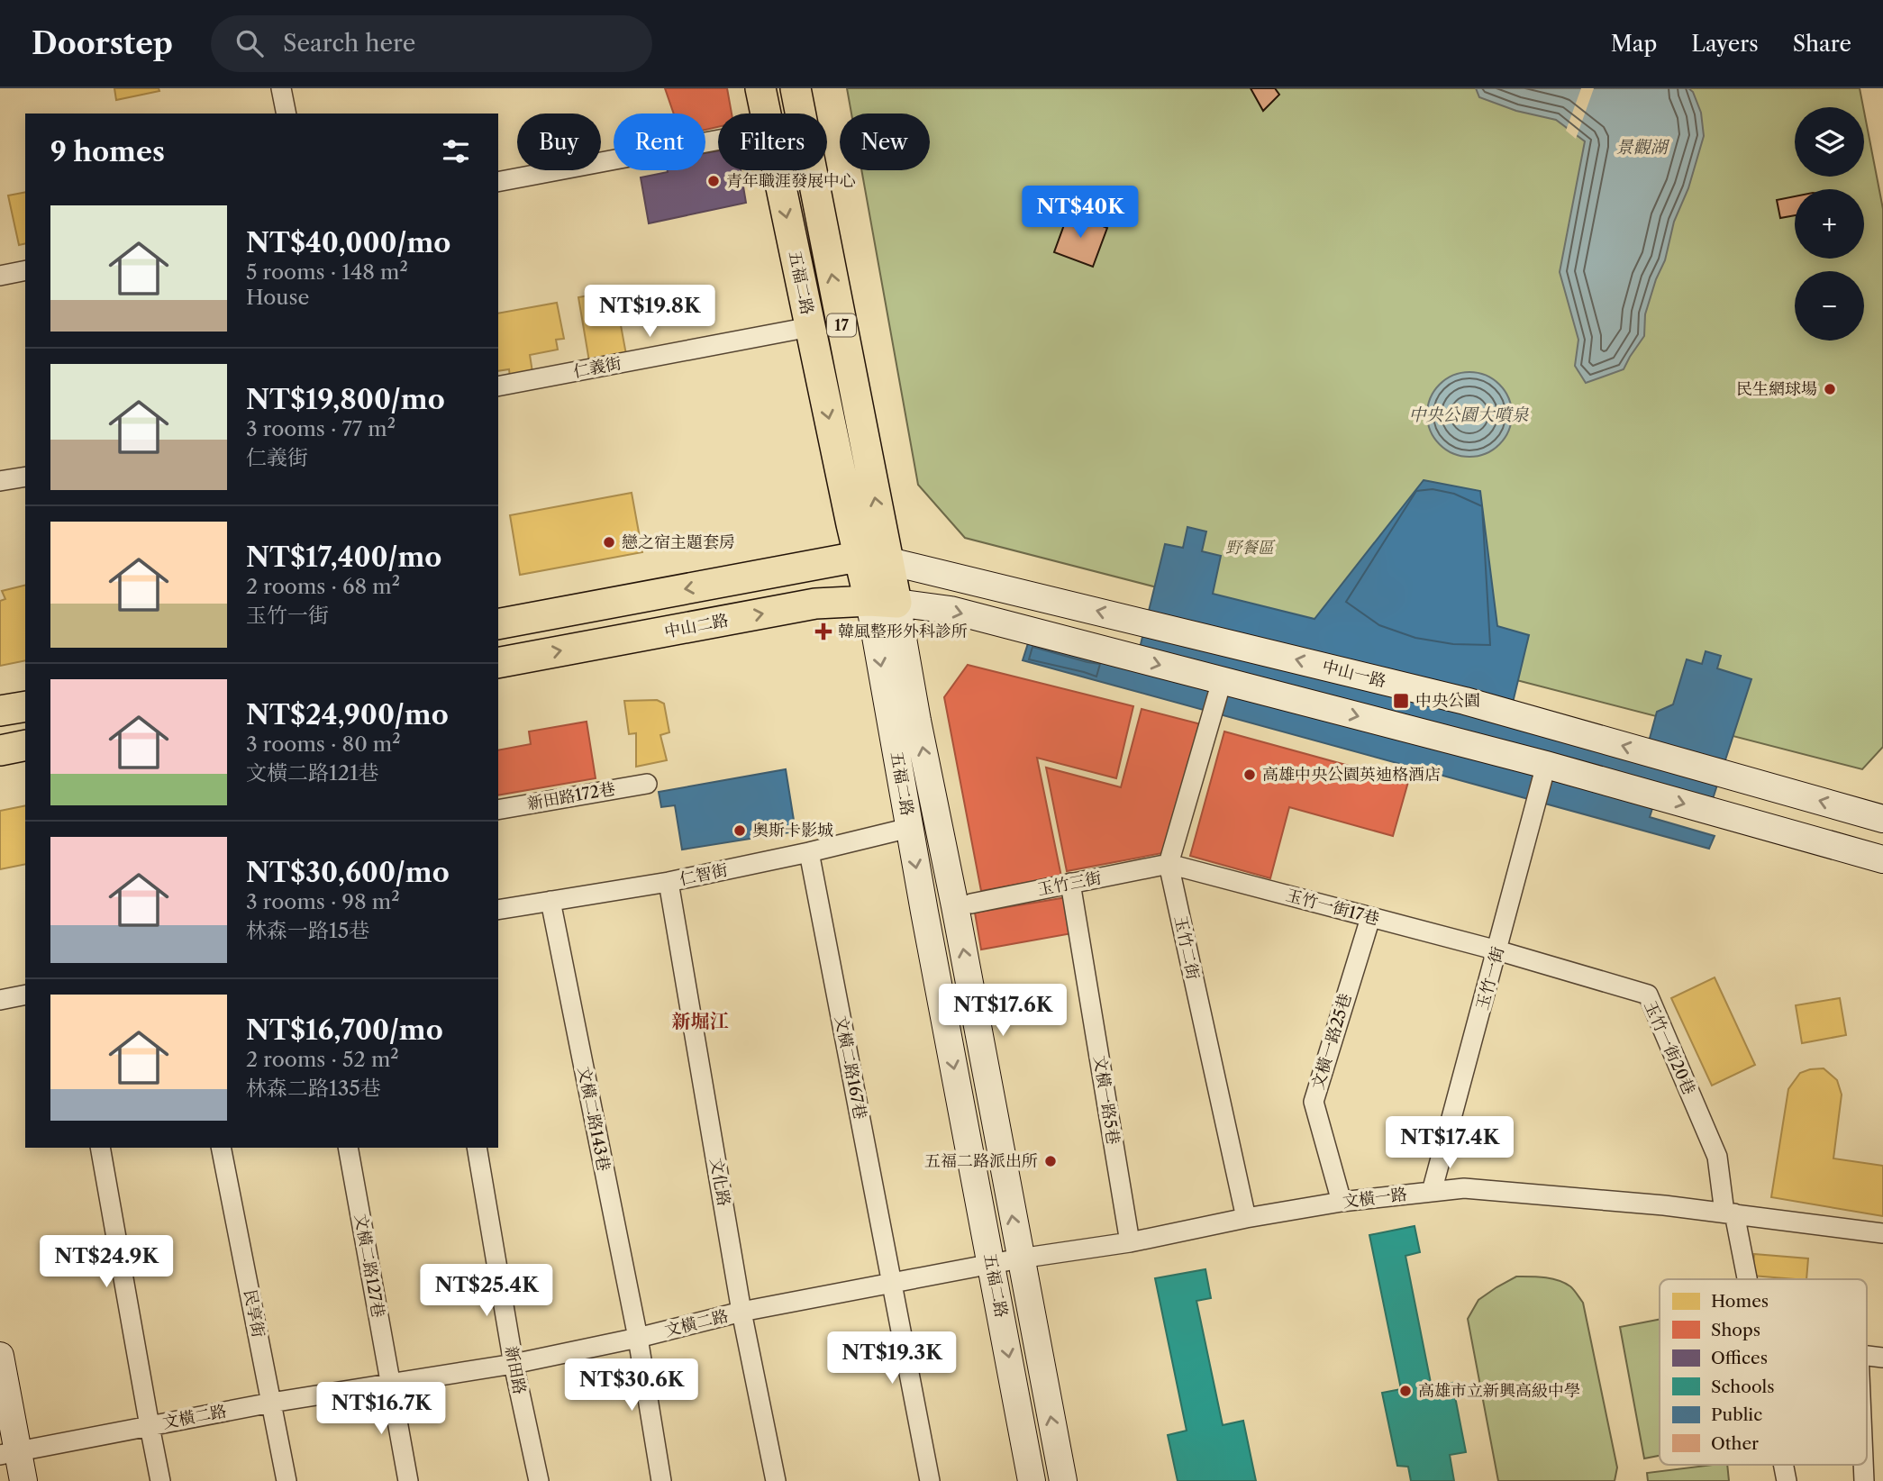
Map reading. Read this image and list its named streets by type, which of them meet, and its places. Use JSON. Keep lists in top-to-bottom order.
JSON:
{
  "streets": {
    "main road": [
      "五福二路",
      "17",
      "中山二路",
      "中山一路"
    ],
    "street": [
      "仁義街",
      "新田路172巷",
      "仁智街",
      "玉竹三街",
      "玉竹一街17巷",
      "玉竹二街",
      "玉竹一街",
      "文橫一路25巷",
      "玉竹一街20巷",
      "文橫二路167巷",
      "文橫一路5巷",
      "文橫二路143巷",
      "文化路",
      "文橫一路",
      "文橫二路127巷",
      "民享街",
      "文橫二路",
      "新田路"
    ]
  },
  "crossings": [
    ["五福二路", "仁義街"],
    ["五福二路", "中山二路"],
    ["五福二路", "中山一路"],
    ["五福二路", "仁智街"],
    ["五福二路", "文橫一路"],
    ["五福二路", "文橫二路"],
    ["仁智街", "文橫二路167巷"],
    ["仁智街", "文橫二路143巷"],
    ["仁智街", "文化路"],
    ["玉竹三街", "玉竹一街17巷"],
    ["玉竹三街", "玉竹二街"],
    ["玉竹三街", "文橫一路5巷"],
    ["玉竹一街17巷", "玉竹二街"],
    ["玉竹一街17巷", "玉竹一街"],
    ["玉竹一街17巷", "文橫一路25巷"],
    ["玉竹一街17巷", "玉竹一街20巷"],
    ["玉竹二街", "文橫一路"],
    ["玉竹一街", "玉竹一街20巷"],
    ["玉竹一街", "文橫一路"],
    ["文橫一路25巷", "文橫一路"],
    ["玉竹一街20巷", "文橫一路"],
    ["文橫二路167巷", "文橫二路"],
    ["文橫一路5巷", "文橫一路"],
    ["文橫二路143巷", "文橫二路"],
    ["文化路", "文橫二路"],
    ["文橫一路", "文橫二路"],
    ["文橫二路127巷", "文橫二路"],
    ["民享街", "文橫二路"],
    ["文橫二路", "新田路"]
  ],
  "districts": ["新堀江"],
  "water": ["景觀湖", "中央公園大噴泉"],
  "parks": ["野餐區"],
  "places": {
    "other": [
      "青年職涯發展中心",
      "民生網球場",
      "戀之宿主題套房",
      "高雄中央公園英迪格酒店",
      "奧斯卡影城",
      "五福二路派出所",
      "高雄市立新興高級中學"
    ],
    "health": ["韓風整形外科診所"],
    "transit": ["中央公園"]
  },
  "legend": [
    "Homes",
    "Shops",
    "Offices",
    "Schools",
    "Public",
    "Other"
  ],
  "page": {
    "header": "Doorstep",
    "search": "Search here",
    "nav": ["Map", "Layers", "Share"],
    "map_buttons": ["+", "−"],
    "chip": [
      "Buy",
      "Rent",
      "Filters",
      "New"
    ],
    "heading": "9 homes",
    "price": [
      "NT$40K",
      "NT$19.8K",
      "NT$17.6K",
      "NT$17.4K",
      "NT$24.9K",
      "NT$25.4K",
      "NT$19.3K",
      "NT$30.6K",
      "NT$16.7K"
    ],
    "list": [
      {
        "name": "NT$40,000/mo",
        "note": "5 rooms · 148 m² · House"
      },
      {
        "name": "NT$19,800/mo",
        "note": "3 rooms · 77 m² · 仁義街"
      },
      {
        "name": "NT$17,400/mo",
        "note": "2 rooms · 68 m² · 玉竹一街"
      },
      {
        "name": "NT$24,900/mo",
        "note": "3 rooms · 80 m² · 文橫二路121巷"
      },
      {
        "name": "NT$30,600/mo",
        "note": "3 rooms · 98 m² · 林森一路15巷"
      },
      {
        "name": "NT$16,700/mo",
        "note": "2 rooms · 52 m² · 林森二路135巷"
      }
    ]
  }
}
